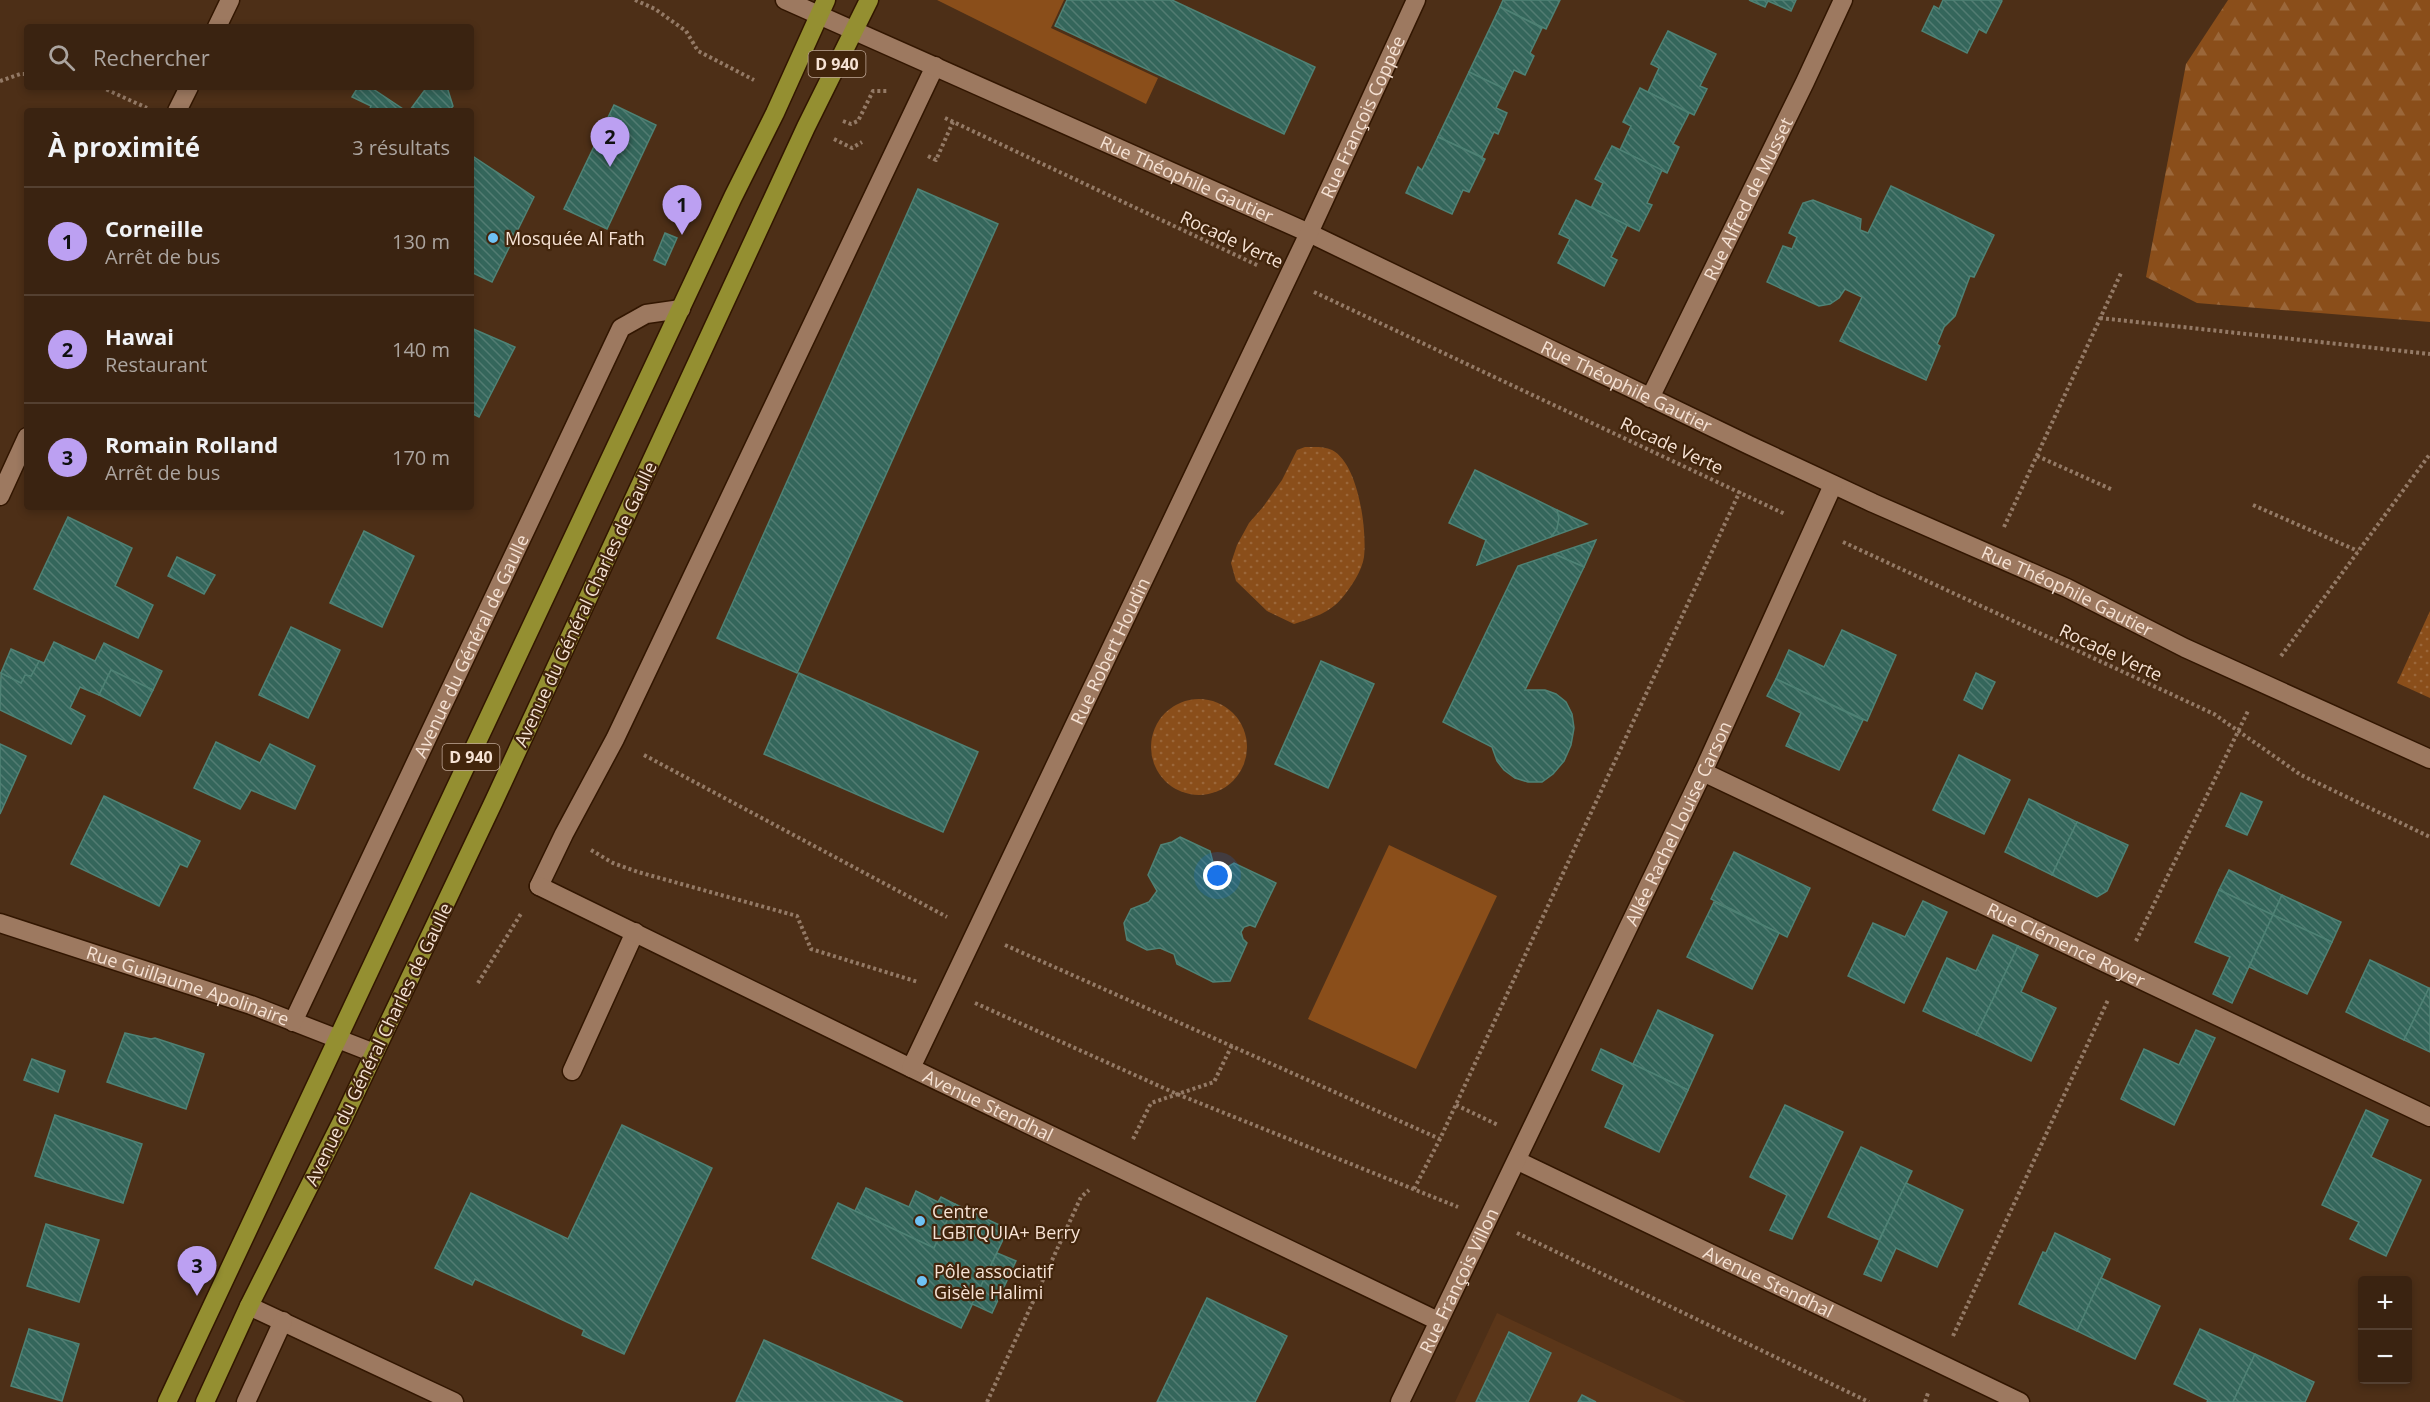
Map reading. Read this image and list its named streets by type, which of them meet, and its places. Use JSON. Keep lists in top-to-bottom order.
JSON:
{
  "streets": {
    "main road": ["D 940", "Avenue du Général Charles de Gaulle"],
    "street": [
      "Rue François Coppée",
      "Rue Théophile Gautier",
      "Rue Alfred de Musset",
      "Avenue du Général de Gaulle",
      "Rue Robert Houdin",
      "Allée Rachel Louise Carson",
      "Rue Clémence Royer",
      "Rue Guillaume Apolinaire",
      "Avenue Stendhal",
      "Rue François Villon"
    ],
    "path": ["Rocade Verte"]
  },
  "crossings": [
    ["Rue François Coppée", "Rue Théophile Gautier"],
    ["Rue François Coppée", "Rue Robert Houdin"],
    ["Rue Théophile Gautier", "Rue Alfred de Musset"],
    ["Rue Théophile Gautier", "Avenue du Général Charles de Gaulle"],
    ["Rue Théophile Gautier", "Rue Robert Houdin"],
    ["Rue Théophile Gautier", "Allée Rachel Louise Carson"],
    ["Rocade Verte", "Avenue du Général Charles de Gaulle"],
    ["Rocade Verte", "Rue Robert Houdin"],
    ["Rocade Verte", "Allée Rachel Louise Carson"],
    ["Avenue du Général Charles de Gaulle", "Avenue du Général de Gaulle"],
    ["Avenue du Général Charles de Gaulle", "Rue Guillaume Apolinaire"],
    ["Avenue du Général de Gaulle", "Rue Guillaume Apolinaire"],
    ["Rue Robert Houdin", "Avenue Stendhal"],
    ["Allée Rachel Louise Carson", "Rue Clémence Royer"],
    ["Allée Rachel Louise Carson", "Avenue Stendhal"],
    ["Allée Rachel Louise Carson", "Rue François Villon"],
    ["Avenue Stendhal", "Rue François Villon"]
  ],
  "places": ["Mosquée Al Fath", "Centre LGBTQUIA+ Berry", "Pôle associatif Gisèle Halimi"],
  "page": {
    "search": "Rechercher",
    "heading": ["À proximité", "3 résultats"],
    "pins": ["2", "1", "3"],
    "list": [
      {
        "mark": "1",
        "name": "Corneille",
        "note": "Arrêt de bus",
        "value": "130 m"
      },
      {
        "mark": "2",
        "name": "Hawai",
        "note": "Restaurant",
        "value": "140 m"
      },
      {
        "mark": "3",
        "name": "Romain Rolland",
        "note": "Arrêt de bus",
        "value": "170 m"
      }
    ],
    "map_buttons": ["+", "−"]
  }
}
